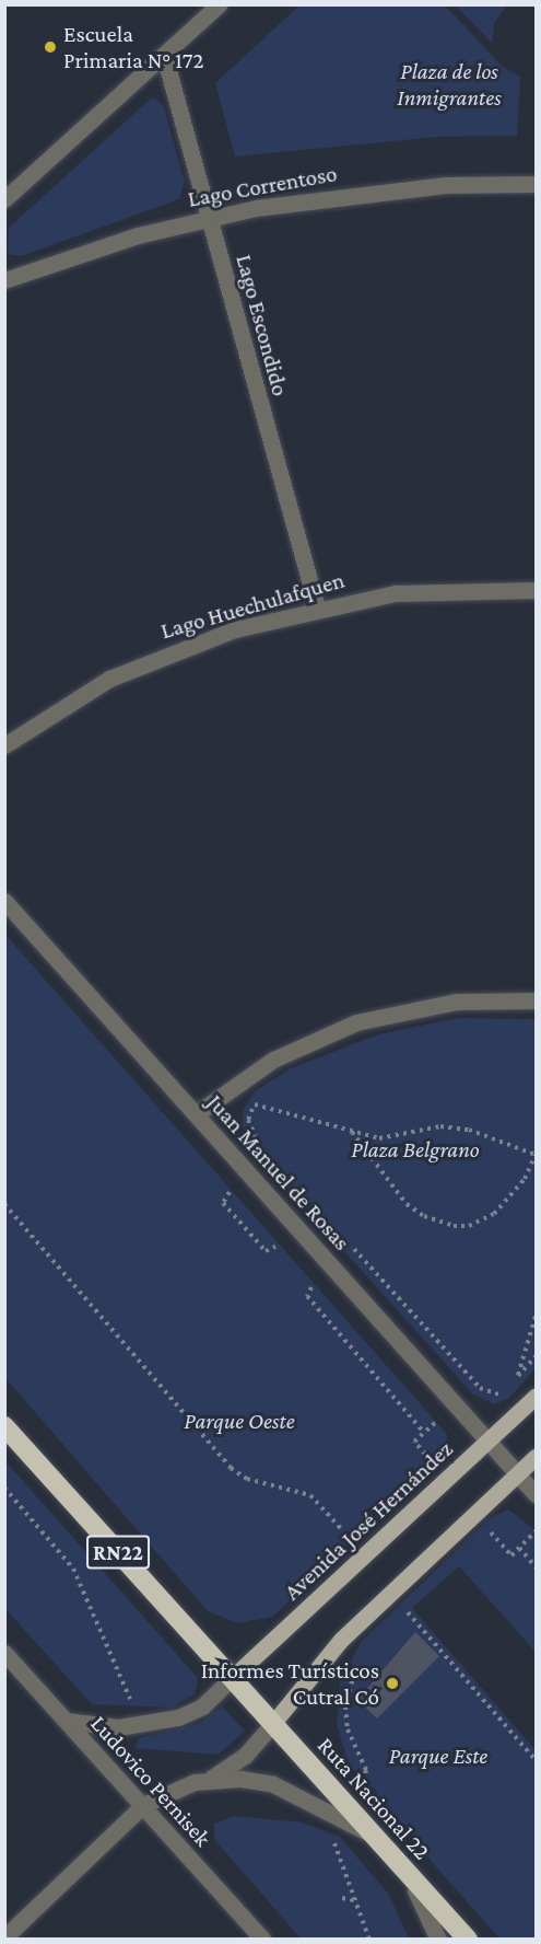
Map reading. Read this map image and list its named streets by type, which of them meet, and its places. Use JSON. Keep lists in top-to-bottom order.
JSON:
{
  "streets": {
    "highway": ["RN22", "Ruta Nacional 22"],
    "main road": ["Avenida José Hernández"],
    "street": [
      "Lago Correntoso",
      "Lago Escondido",
      "Lago Huechulafquen",
      "Juan Manuel de Rosas",
      "Ludovico Pernisek"
    ]
  },
  "crossings": [
    ["Lago Correntoso", "Lago Escondido"],
    ["Lago Escondido", "Lago Huechulafquen"],
    ["Juan Manuel de Rosas", "Avenida José Hernández"],
    ["Avenida José Hernández", "Ruta Nacional 22"]
  ],
  "parks": [
    "Plaza de los Inmigrantes",
    "Plaza Belgrano",
    "Parque Oeste",
    "Parque Este"
  ],
  "places": ["Escuela Primaria N° 172", "Informes Turísticos Cutral Có"]
}
